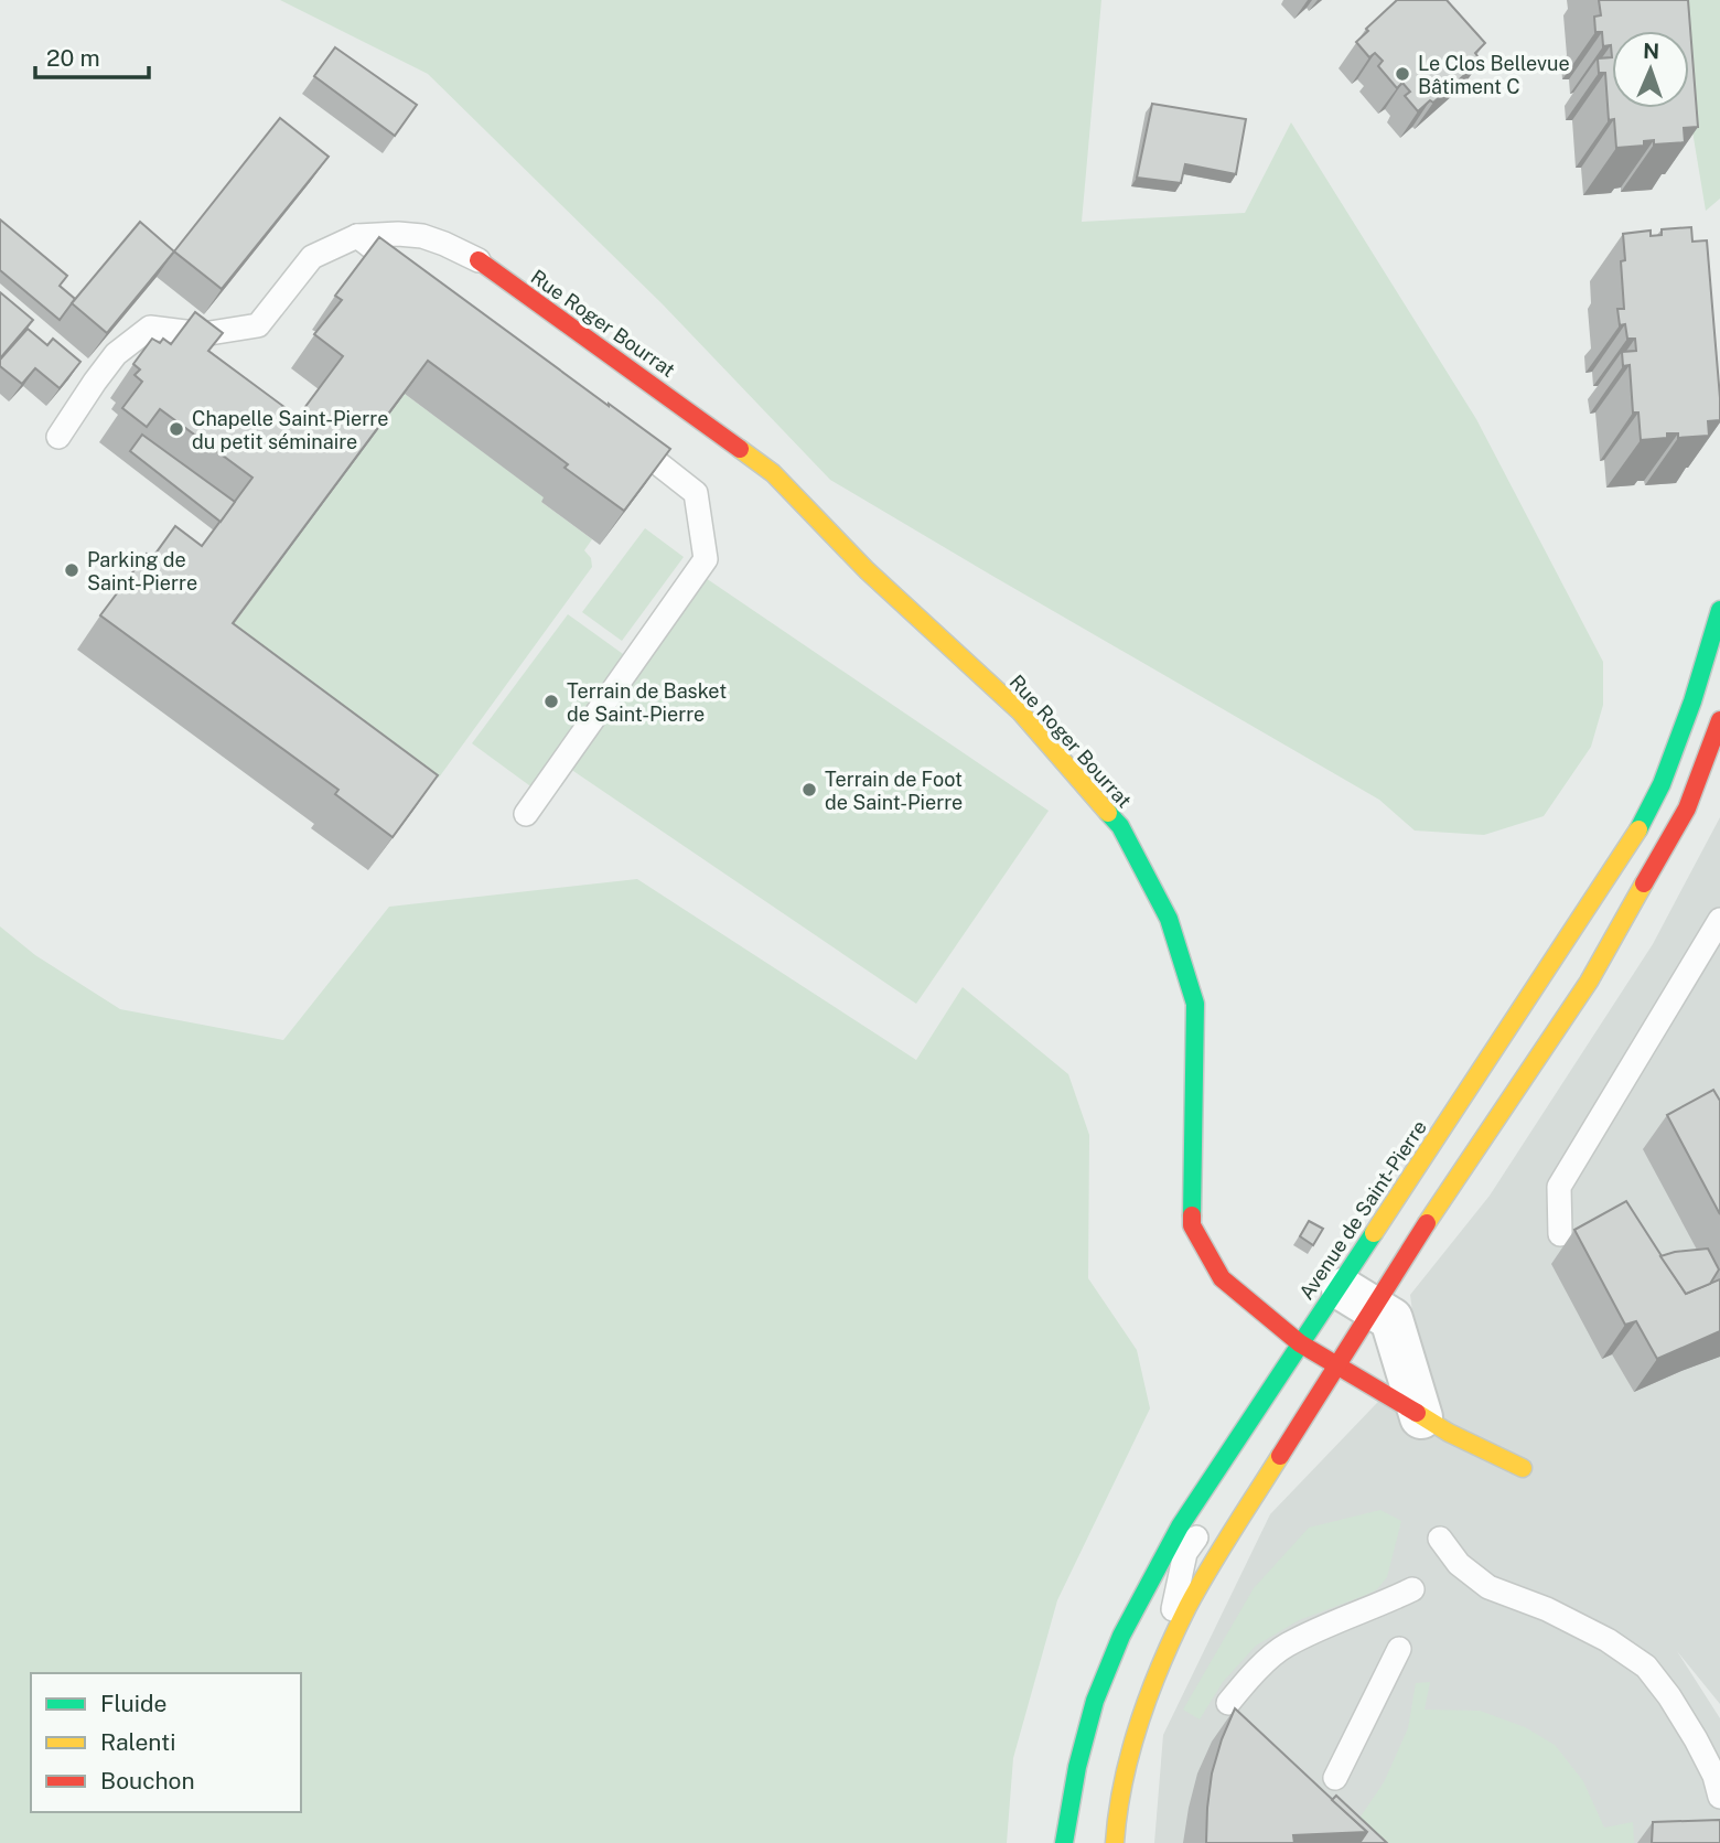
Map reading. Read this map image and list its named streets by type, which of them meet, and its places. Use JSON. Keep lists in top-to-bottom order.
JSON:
{
  "streets": {
    "street": ["Rue Roger Bourrat", "Avenue de Saint-Pierre"]
  },
  "places": [
    "Le Clos Bellevue Bâtiment C",
    "Chapelle Saint-Pierre du petit séminaire",
    "Parking de Saint-Pierre",
    "Terrain de Basket de Saint-Pierre",
    "Terrain de Foot de Saint-Pierre"
  ],
  "legend": ["Fluide", "Ralenti", "Bouchon"],
  "scale_bar": "20 m",
  "north": "top"
}
